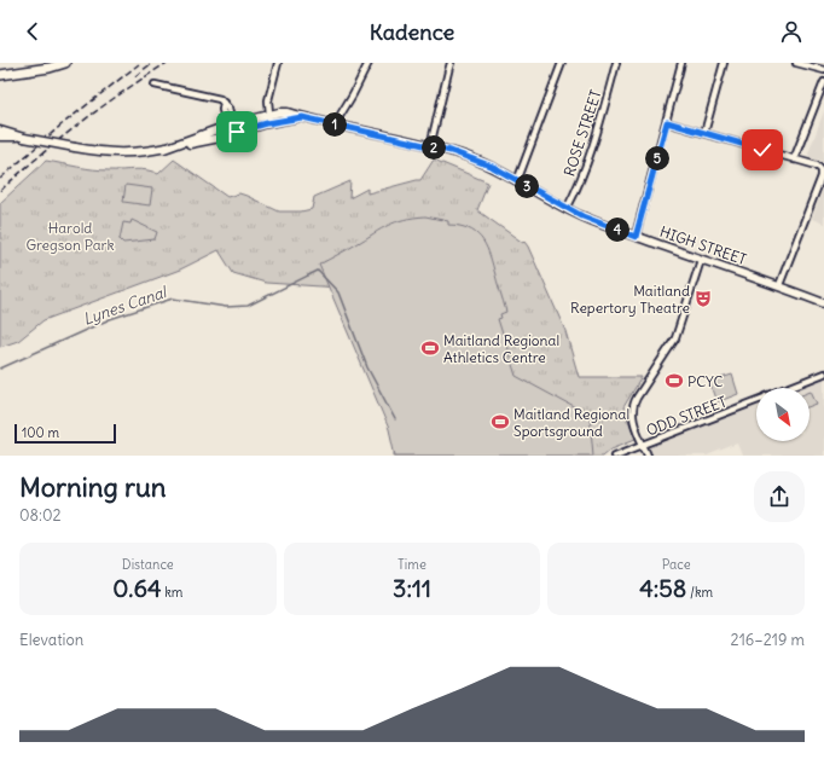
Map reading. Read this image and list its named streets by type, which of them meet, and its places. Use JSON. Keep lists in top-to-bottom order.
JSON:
{
  "streets": {
    "main road": ["HIGH STREET"],
    "street": ["ROSE STREET", "ODD STREET"]
  },
  "crossings": [
    ["ROSE STREET", "HIGH STREET"]
  ],
  "water": ["Lynes Canal"],
  "parks": ["Harold Gregson Park"],
  "places": {
    "theatre": ["Maitland Repertory Theatre"],
    "sports": ["Maitland Regional Athletics Centre", "PCYC", "Maitland Regional Sportsground"]
  },
  "scale_bar": "100 m",
  "north": "bottom right",
  "page": {
    "header": "Kadence",
    "pins": [
      "1",
      "2",
      "5",
      "3",
      "4"
    ],
    "scale": "100 m",
    "heading": ["Morning run", "08:02"],
    "stats": [
      ["Distance", "0.64 km"],
      ["Time", "3:11"],
      ["Pace", "4:58 /km"]
    ],
    "chart": ["Elevation", "216–219 m"]
  }
}
